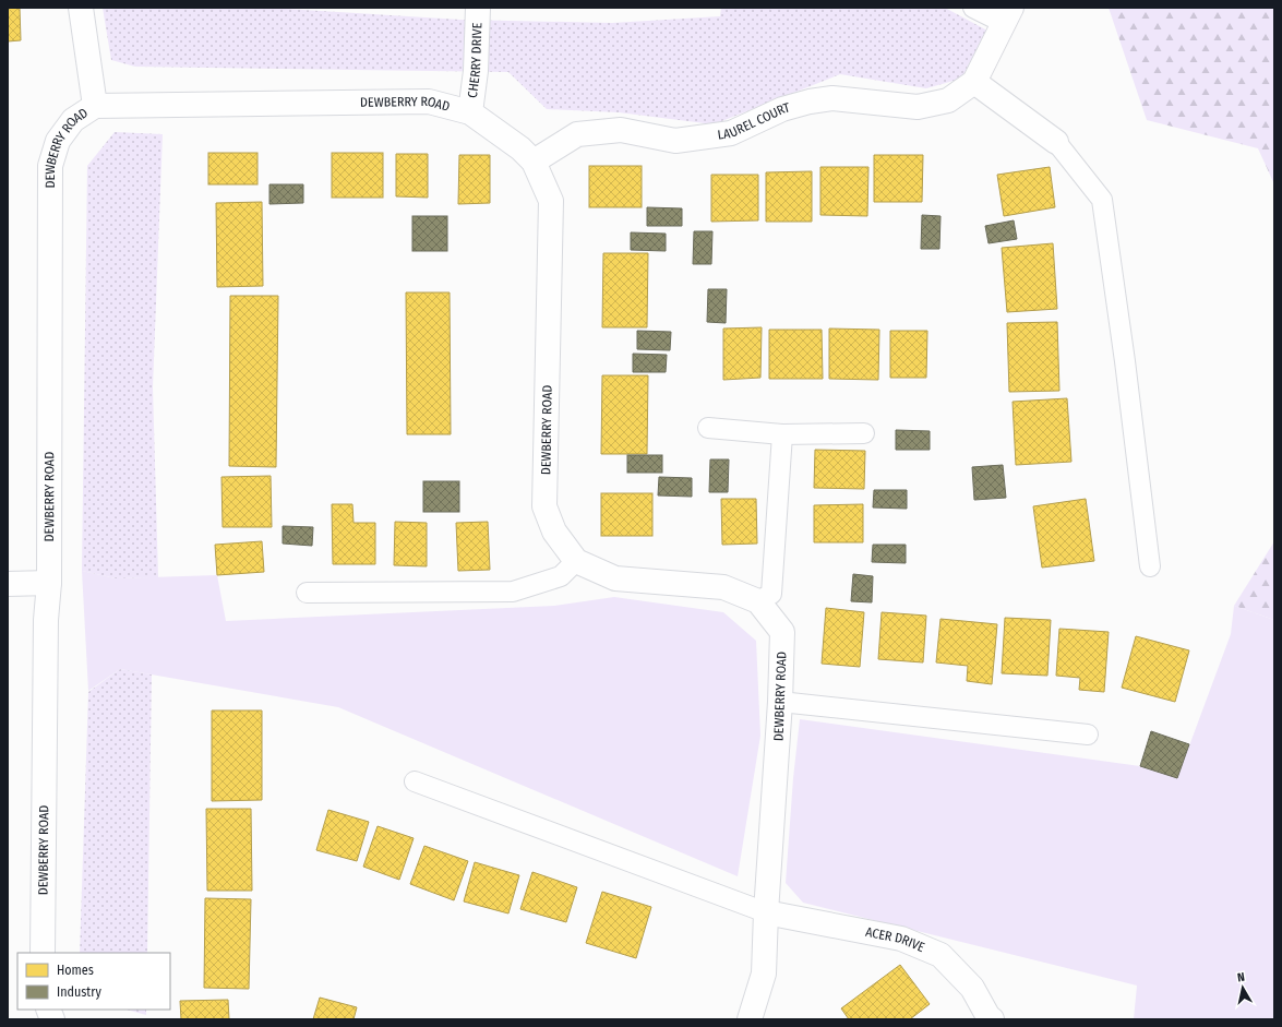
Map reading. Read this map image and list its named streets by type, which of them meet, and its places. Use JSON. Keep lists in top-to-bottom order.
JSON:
{
  "streets": {
    "street": [
      "CHERRY DRIVE",
      "DEWBERRY ROAD",
      "LAUREL COURT",
      "ACER DRIVE"
    ]
  },
  "crossings": [
    ["CHERRY DRIVE", "DEWBERRY ROAD"],
    ["DEWBERRY ROAD", "LAUREL COURT"],
    ["DEWBERRY ROAD", "ACER DRIVE"]
  ],
  "legend": ["Homes", "Industry"],
  "north": "top"
}
